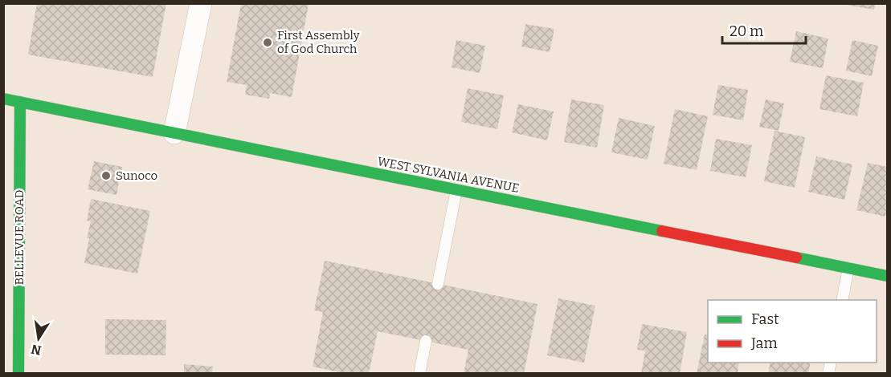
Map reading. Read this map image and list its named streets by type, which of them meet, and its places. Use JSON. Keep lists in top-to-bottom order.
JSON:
{
  "streets": {
    "main road": ["WEST SYLVANIA AVENUE", "BELLEVUE ROAD"]
  },
  "crossings": [
    ["WEST SYLVANIA AVENUE", "BELLEVUE ROAD"]
  ],
  "places": ["First Assembly of God Church", "Sunoco"],
  "legend": ["Fast", "Jam"],
  "scale_bar": "20 m",
  "north": "bottom"
}
